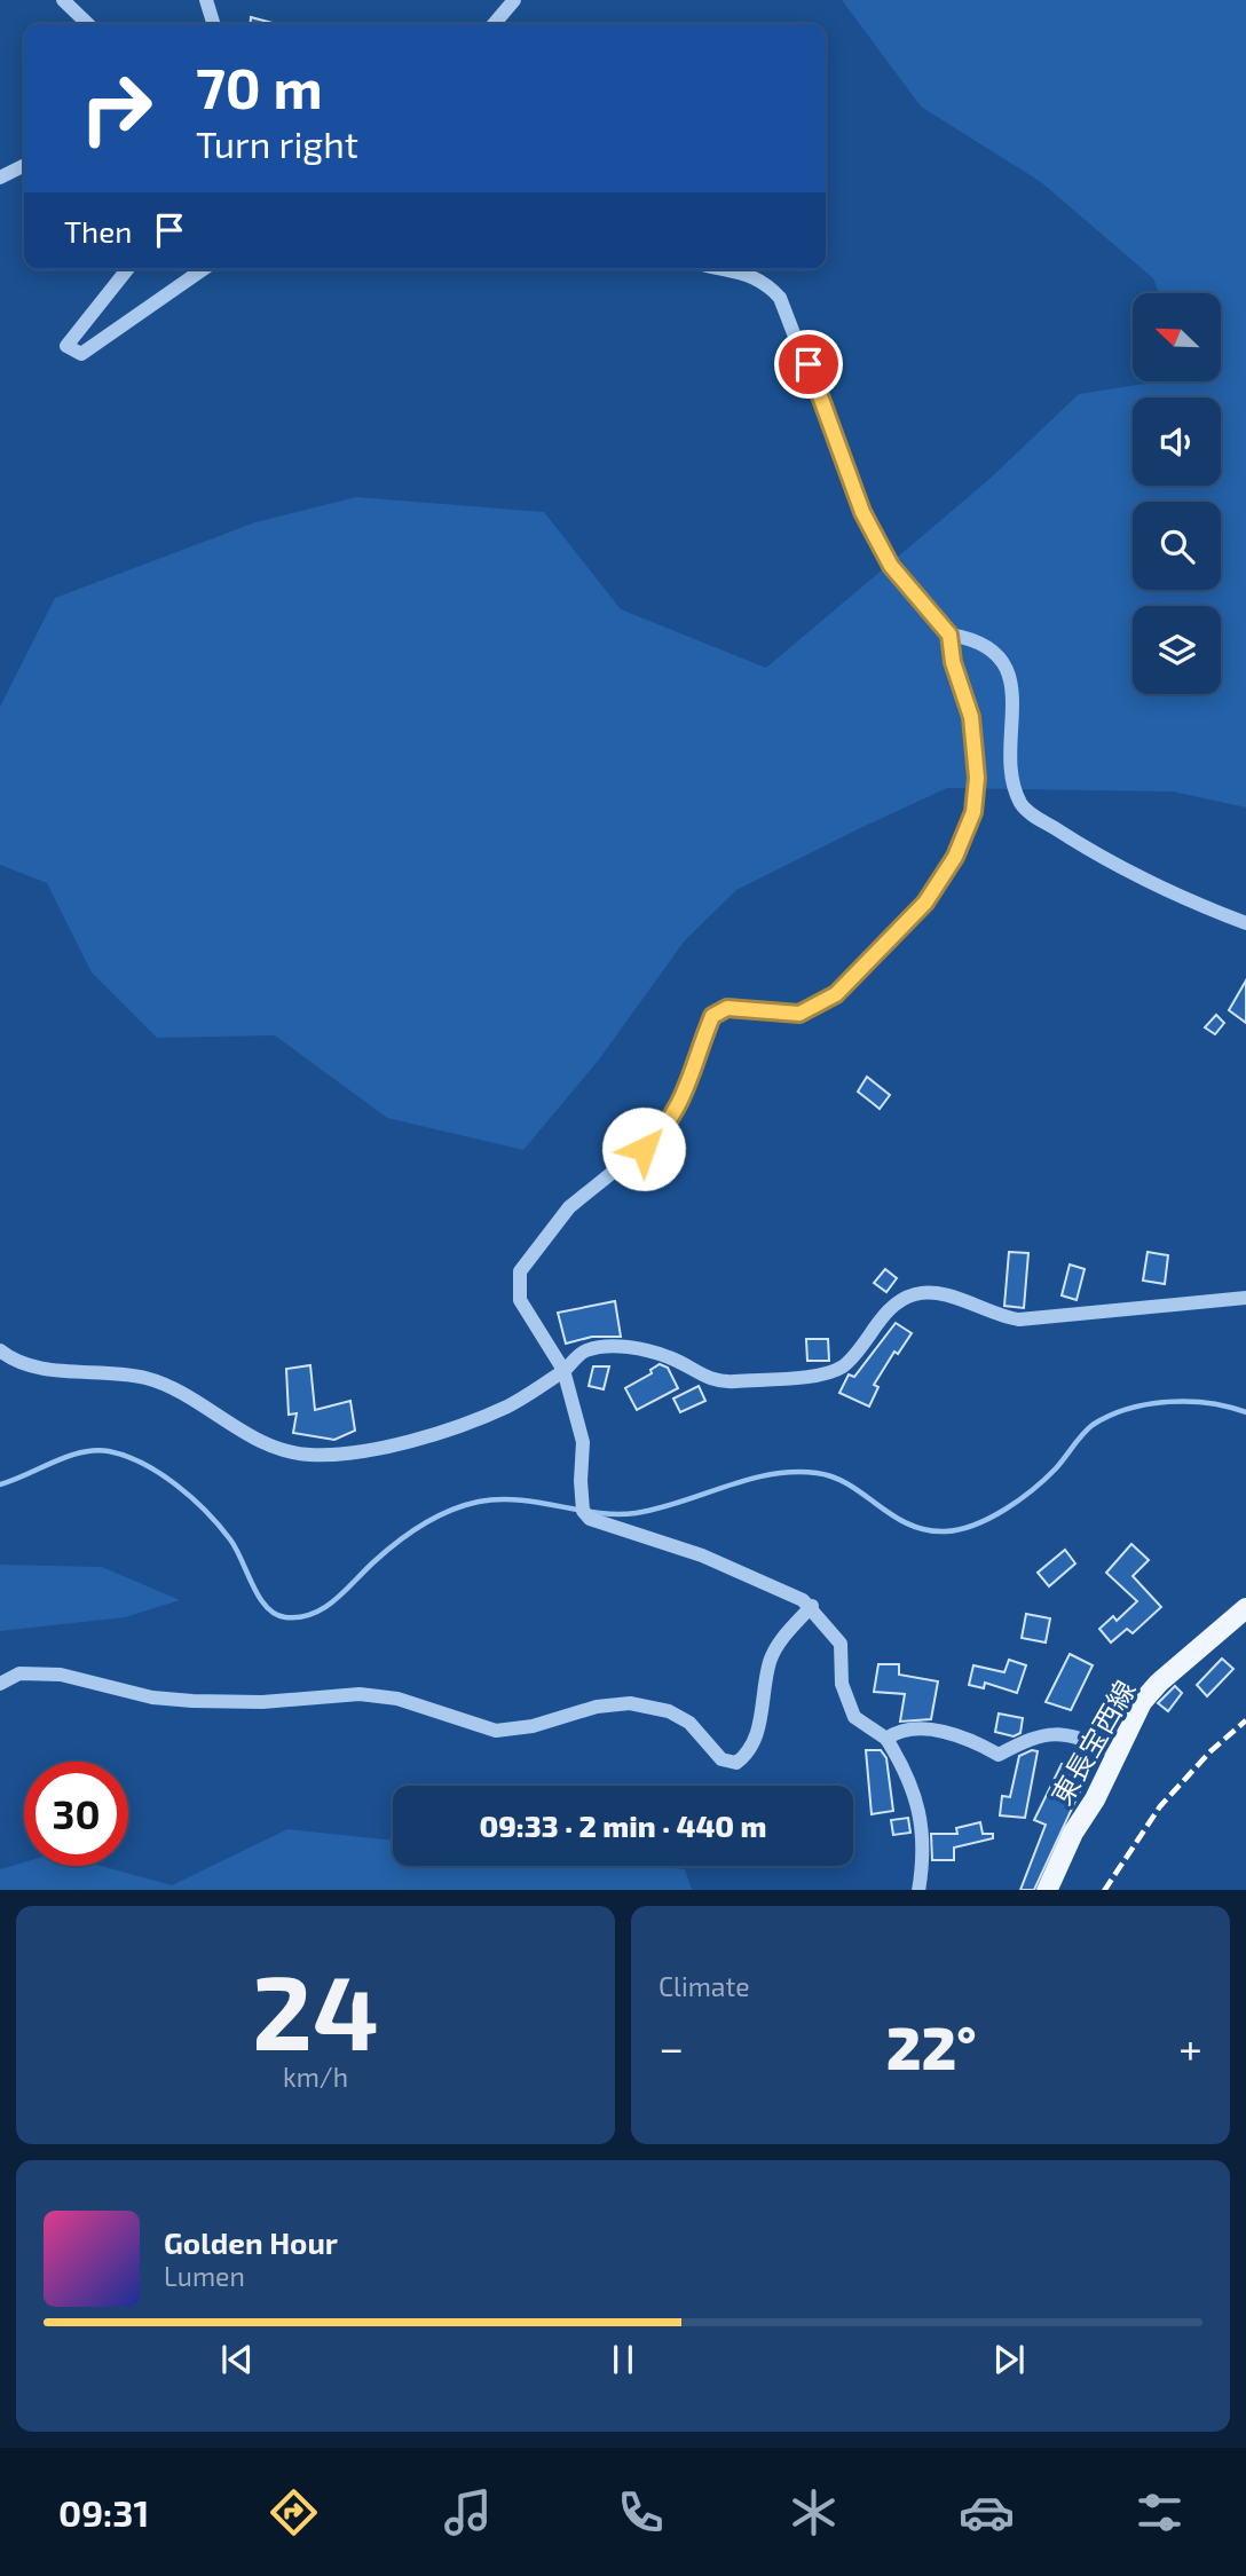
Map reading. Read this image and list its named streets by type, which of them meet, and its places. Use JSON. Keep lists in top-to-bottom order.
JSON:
{
  "streets": {
    "main road": ["東長宝西線"]
  },
  "north": "top left",
  "page": {
    "turn": ["70 m", "Turn right"],
    "then": "Then",
    "limit": "30",
    "trip": "09:33 · 2 min · 440 m",
    "tile": [
      ["24", "km/h"],
      "Climate"
    ],
    "heat": ["−", "22°", "+"],
    "song": ["Golden Hour", "Lumen"],
    "tabs": "09:31"
  }
}
